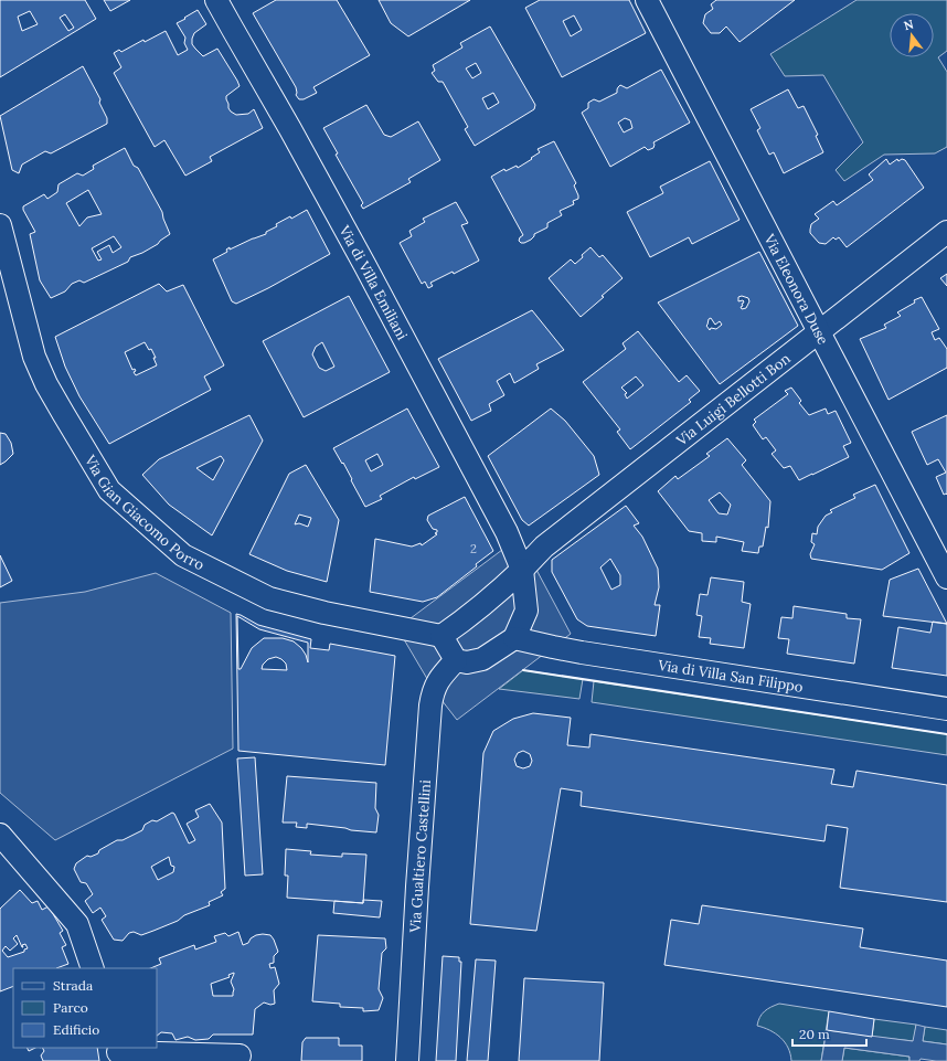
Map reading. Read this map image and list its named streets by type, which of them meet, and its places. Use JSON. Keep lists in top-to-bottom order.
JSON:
{
  "streets": {
    "street": [
      "Via di Villa Emiliani",
      "Via Eleonora Duse",
      "Via Luigi Bellotti Bon",
      "Via Gian Giacomo Porro",
      "Via di Villa San Filippo",
      "Via Gualtiero Castellini"
    ]
  },
  "crossings": [
    ["Via di Villa Emiliani", "Via Luigi Bellotti Bon"],
    ["Via di Villa Emiliani", "Via di Villa San Filippo"],
    ["Via Eleonora Duse", "Via Luigi Bellotti Bon"],
    ["Via Luigi Bellotti Bon", "Via Gian Giacomo Porro"]
  ],
  "house_numbers": ["2"],
  "legend": ["Strada", "Parco", "Edificio"],
  "scale_bar": "20 m",
  "north": "top"
}
